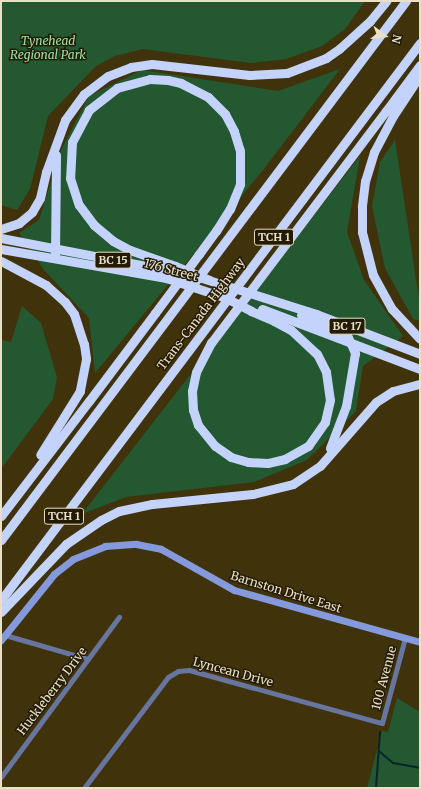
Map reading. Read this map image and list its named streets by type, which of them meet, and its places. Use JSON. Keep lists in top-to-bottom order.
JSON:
{
  "streets": {
    "highway": [
      "TCH 1",
      "BC 15",
      "176 Street",
      "Trans-Canada Highway",
      "BC 17"
    ],
    "street": [
      "Barnston Drive East",
      "Lyncean Drive",
      "100 Avenue",
      "Huckleberry Drive"
    ]
  },
  "crossings": [
    ["176 Street", "BC 17"],
    ["Barnston Drive East", "100 Avenue"],
    ["Lyncean Drive", "100 Avenue"]
  ],
  "parks": ["Tynehead Regional Park"],
  "north": "right"
}
